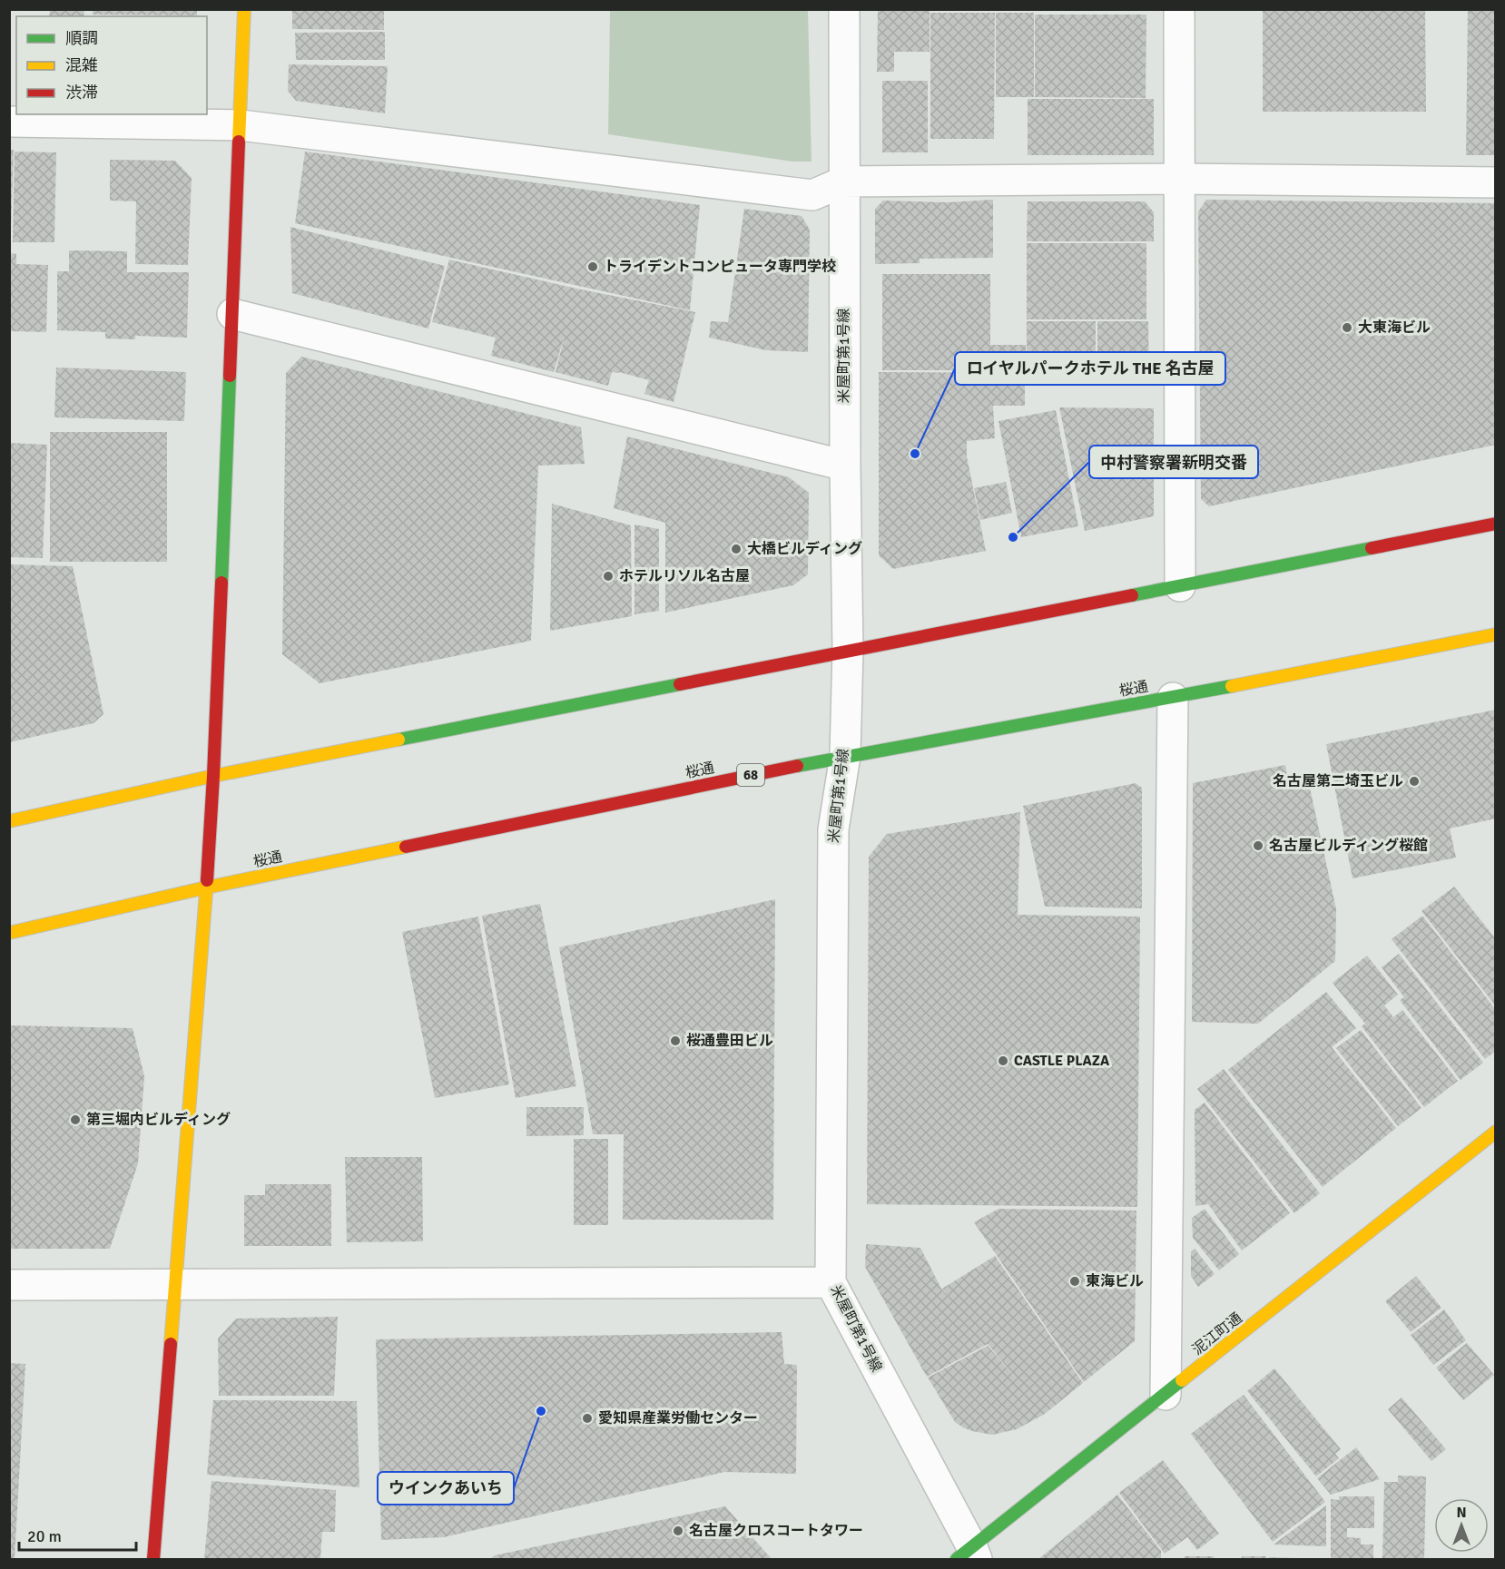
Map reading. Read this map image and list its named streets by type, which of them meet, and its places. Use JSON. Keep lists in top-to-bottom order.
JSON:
{
  "streets": {
    "main road": ["桜通", "68", "泥江町通"],
    "street": ["米屋町第1号線"]
  },
  "crossings": [
    ["米屋町第1号線", "桜通"],
    ["米屋町第1号線", "泥江町通"]
  ],
  "places": [
    "トライデントコンピュータ専門学校",
    "大東海ビル",
    "ロイヤルパークホテル THE 名古屋",
    "中村警察署新明交番",
    "大橋ビルディング",
    "ホテルリソル名古屋",
    "名古屋第二埼玉ビル",
    "名古屋ビルディング桜館",
    "桜通豊田ビル",
    "CASTLE PLAZA",
    "第三堀内ビルディング",
    "東海ビル",
    "ウインクあいち",
    "愛知県産業労働センター",
    "名古屋クロスコートタワー"
  ],
  "legend": ["順調", "混雑", "渋滞"],
  "scale_bar": "20 m",
  "north": "top"
}
